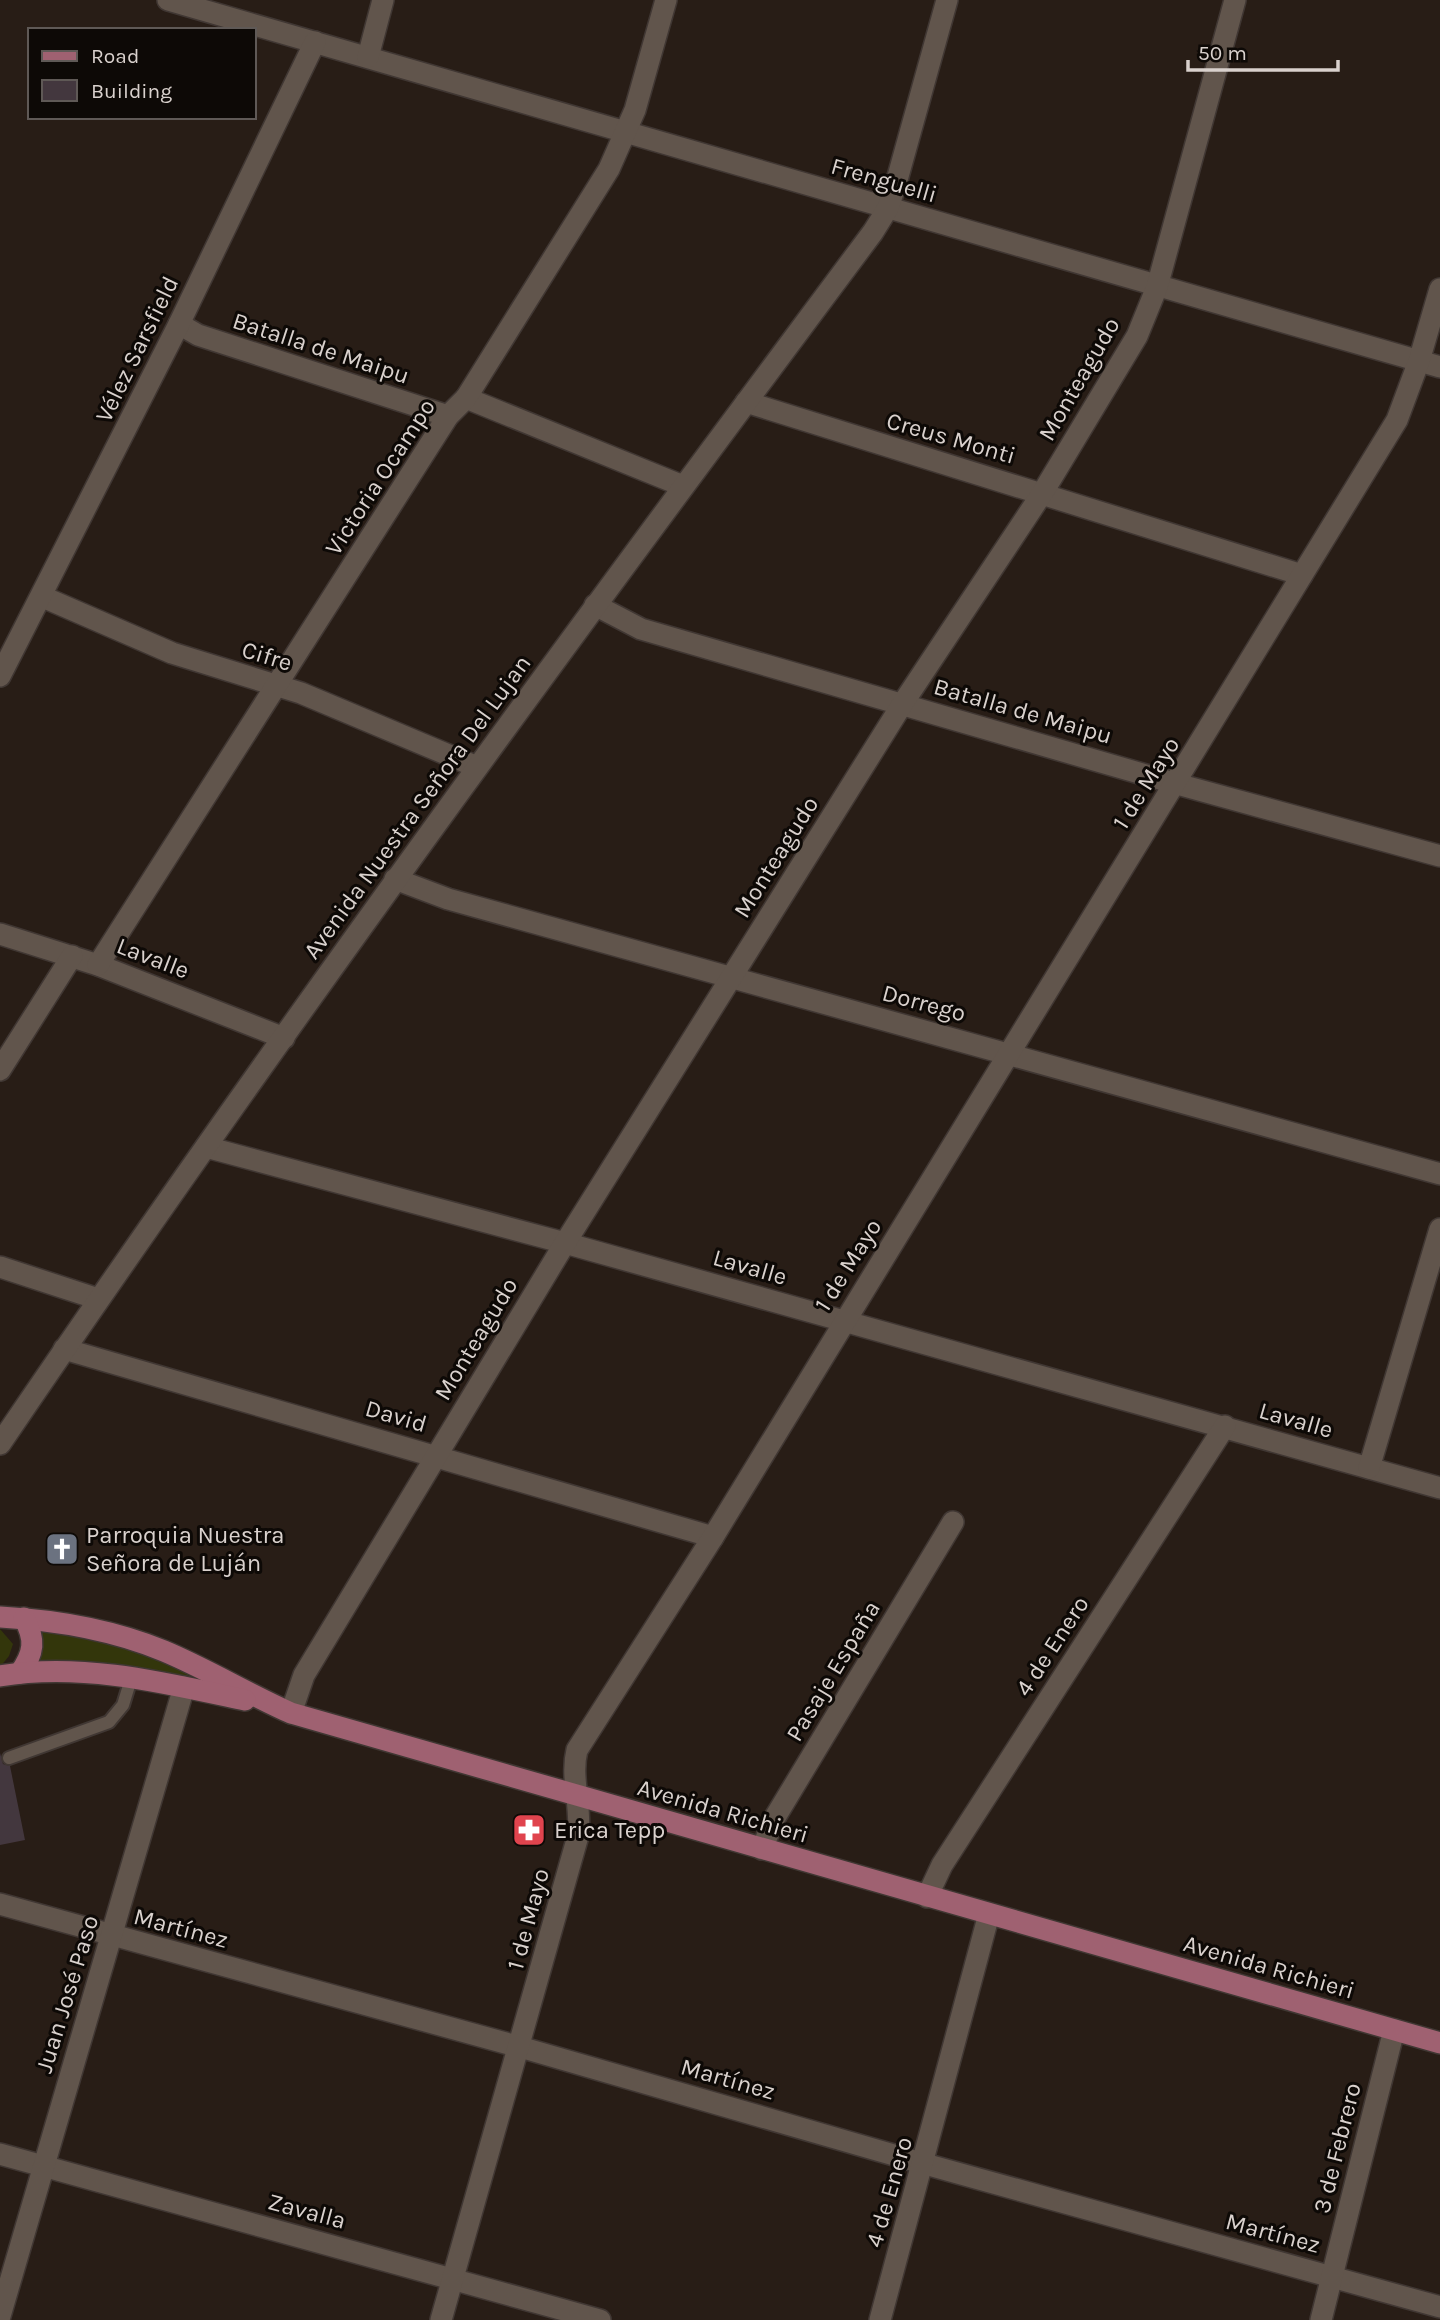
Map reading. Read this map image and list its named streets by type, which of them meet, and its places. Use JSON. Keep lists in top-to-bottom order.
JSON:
{
  "streets": {
    "main road": ["Avenida Richieri"],
    "street": [
      "Frenguelli",
      "Batalla de Maipu",
      "Vélez Sarsfield",
      "Monteagudo",
      "Creus Monti",
      "Victoria Ocampo",
      "Cifre",
      "1 de Mayo",
      "Avenida Nuestra Señora Del Lujan",
      "Lavalle",
      "Dorrego",
      "David",
      "4 de Enero",
      "Pasaje España",
      "Martínez",
      "Juan José Paso",
      "3 de Febrero",
      "Zavalla"
    ]
  },
  "crossings": [
    ["Frenguelli", "Vélez Sarsfield"],
    ["Frenguelli", "Monteagudo"],
    ["Frenguelli", "Victoria Ocampo"],
    ["Frenguelli", "1 de Mayo"],
    ["Frenguelli", "Avenida Nuestra Señora Del Lujan"],
    ["Batalla de Maipu", "Vélez Sarsfield"],
    ["Batalla de Maipu", "Monteagudo"],
    ["Batalla de Maipu", "Victoria Ocampo"],
    ["Batalla de Maipu", "1 de Mayo"],
    ["Batalla de Maipu", "Avenida Nuestra Señora Del Lujan"],
    ["Vélez Sarsfield", "Cifre"],
    ["Monteagudo", "Creus Monti"],
    ["Monteagudo", "Lavalle"],
    ["Monteagudo", "Dorrego"],
    ["Monteagudo", "David"],
    ["Monteagudo", "Avenida Richieri"],
    ["Creus Monti", "1 de Mayo"],
    ["Creus Monti", "Avenida Nuestra Señora Del Lujan"],
    ["Victoria Ocampo", "Cifre"],
    ["Victoria Ocampo", "Lavalle"],
    ["Cifre", "Avenida Nuestra Señora Del Lujan"],
    ["1 de Mayo", "Lavalle"],
    ["1 de Mayo", "Dorrego"],
    ["1 de Mayo", "David"],
    ["1 de Mayo", "Avenida Richieri"],
    ["1 de Mayo", "Martínez"],
    ["1 de Mayo", "Zavalla"],
    ["Avenida Nuestra Señora Del Lujan", "Lavalle"],
    ["Avenida Nuestra Señora Del Lujan", "Dorrego"],
    ["Avenida Nuestra Señora Del Lujan", "David"],
    ["Lavalle", "4 de Enero"],
    ["4 de Enero", "Avenida Richieri"],
    ["4 de Enero", "Martínez"],
    ["Pasaje España", "Avenida Richieri"],
    ["Avenida Richieri", "3 de Febrero"],
    ["Martínez", "Juan José Paso"],
    ["Martínez", "3 de Febrero"],
    ["Juan José Paso", "Zavalla"]
  ],
  "places": {
    "church": ["Parroquia Nuestra Señora de Luján"],
    "pharmacy": ["Erica Tepp"]
  },
  "legend": ["Road", "Building"],
  "scale_bar": "50 m"
}
